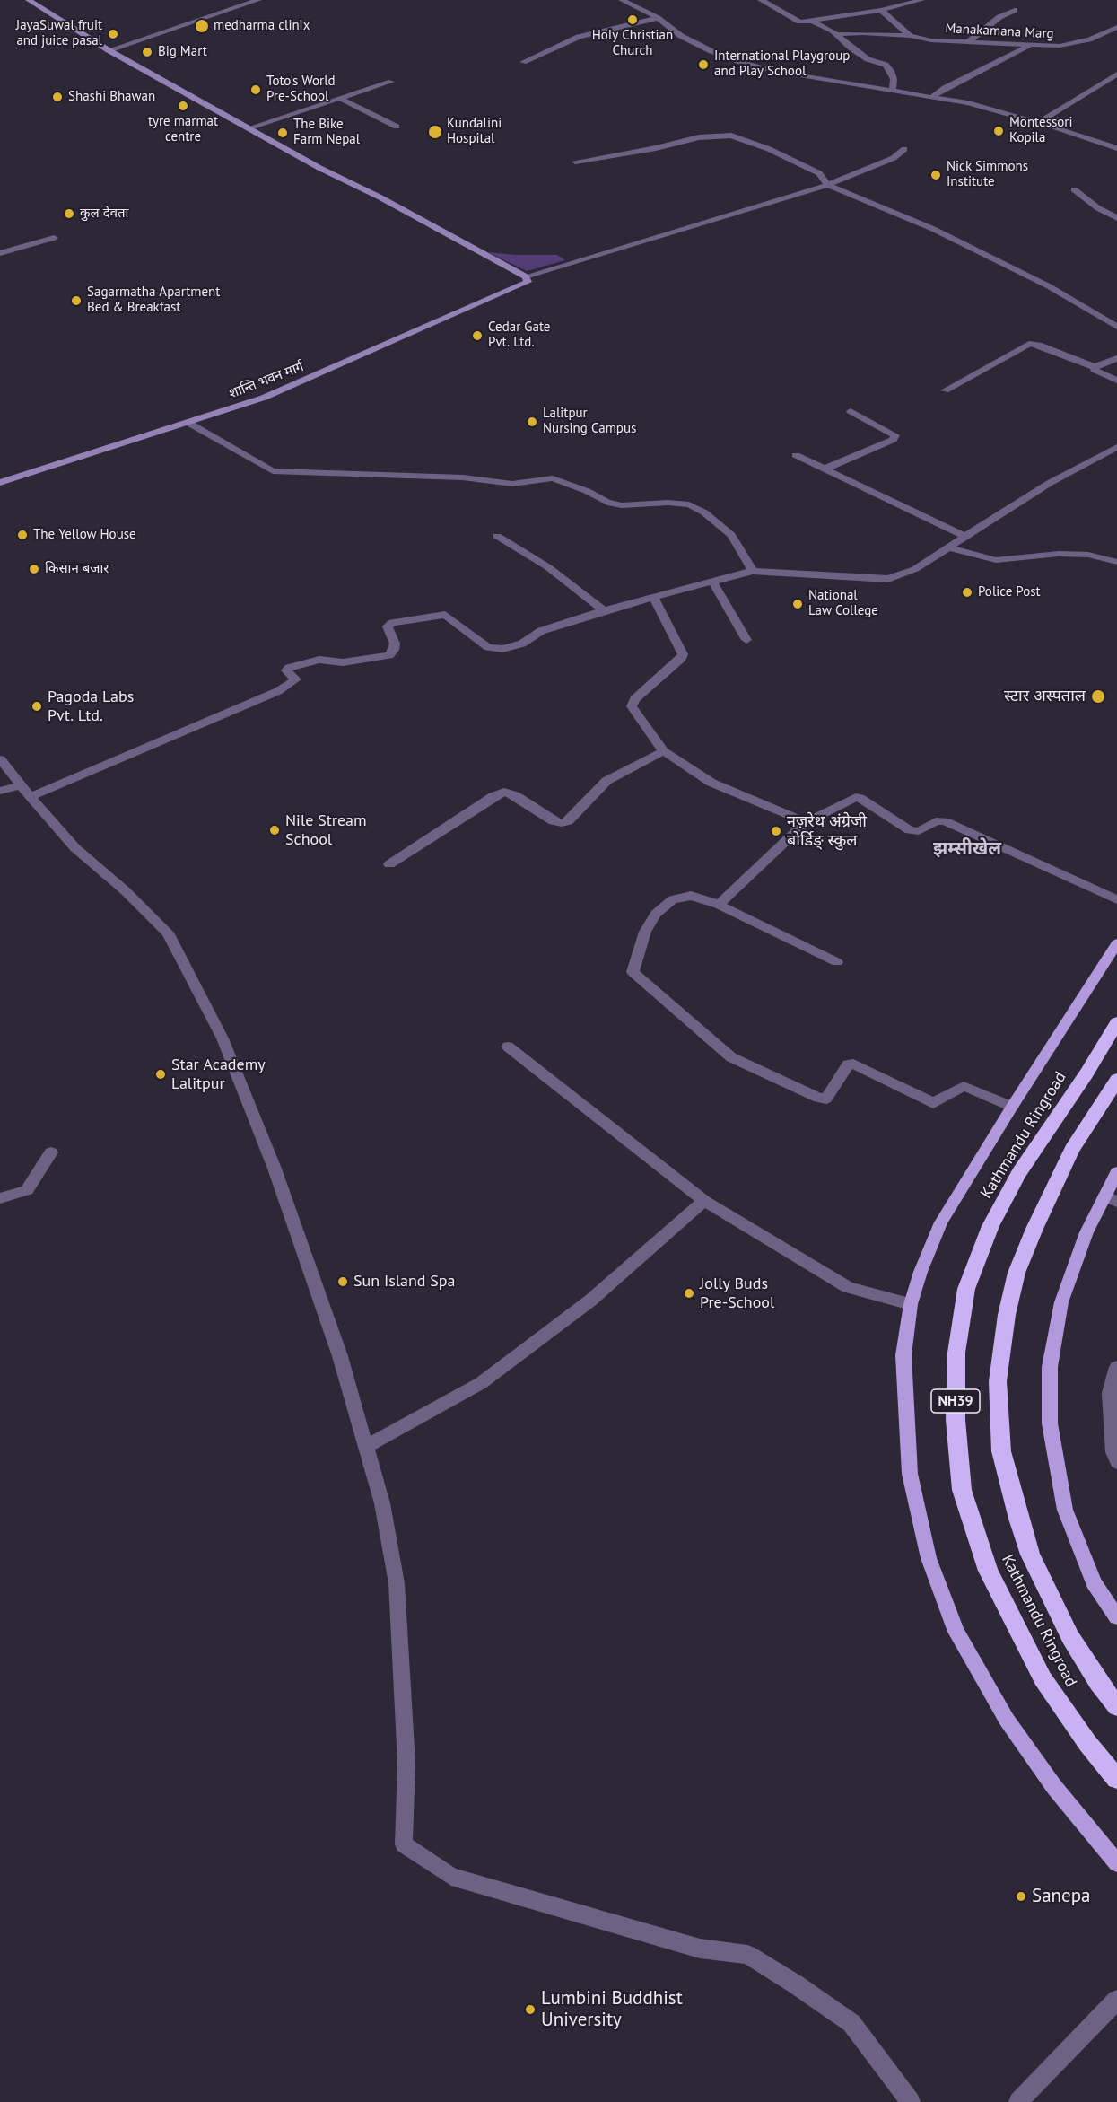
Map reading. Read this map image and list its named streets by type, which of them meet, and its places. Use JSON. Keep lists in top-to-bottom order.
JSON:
{
  "streets": {
    "highway": ["Kathmandu Ringroad", "NH39"],
    "main road": ["शान्ति भवन मार्ग"],
    "street": ["Manakamana Marg"]
  },
  "districts": ["झम्सीखेल"],
  "places": [
    "Holy Christian Church",
    "medharma clinix",
    "JayaSuwal fruit and juice pasal",
    "Big Mart",
    "International Playgroup and Play School",
    "Toto's World Pre-School",
    "Shashi Bhawan",
    "tyre marmat centre",
    "Montessori Kopila",
    "Kundalini Hospital",
    "The Bike Farm Nepal",
    "Nick Simmons Institute",
    "कुल देवता",
    "Sagarmatha Apartment Bed & Breakfast",
    "Cedar Gate Pvt. Ltd.",
    "Lalitpur Nursing Campus",
    "The Yellow House",
    "किसान बजार",
    "Police Post",
    "National Law College",
    "स्टार अस्पताल",
    "Pagoda Labs Pvt. Ltd.",
    "Nile Stream School",
    "नज़रेथ अंग्रेजी बोर्डिङ् स्कुल",
    "Star Academy Lalitpur",
    "Sun Island Spa",
    "Jolly Buds Pre-School",
    "Sanepa",
    "Lumbini Buddhist University"
  ]
}
